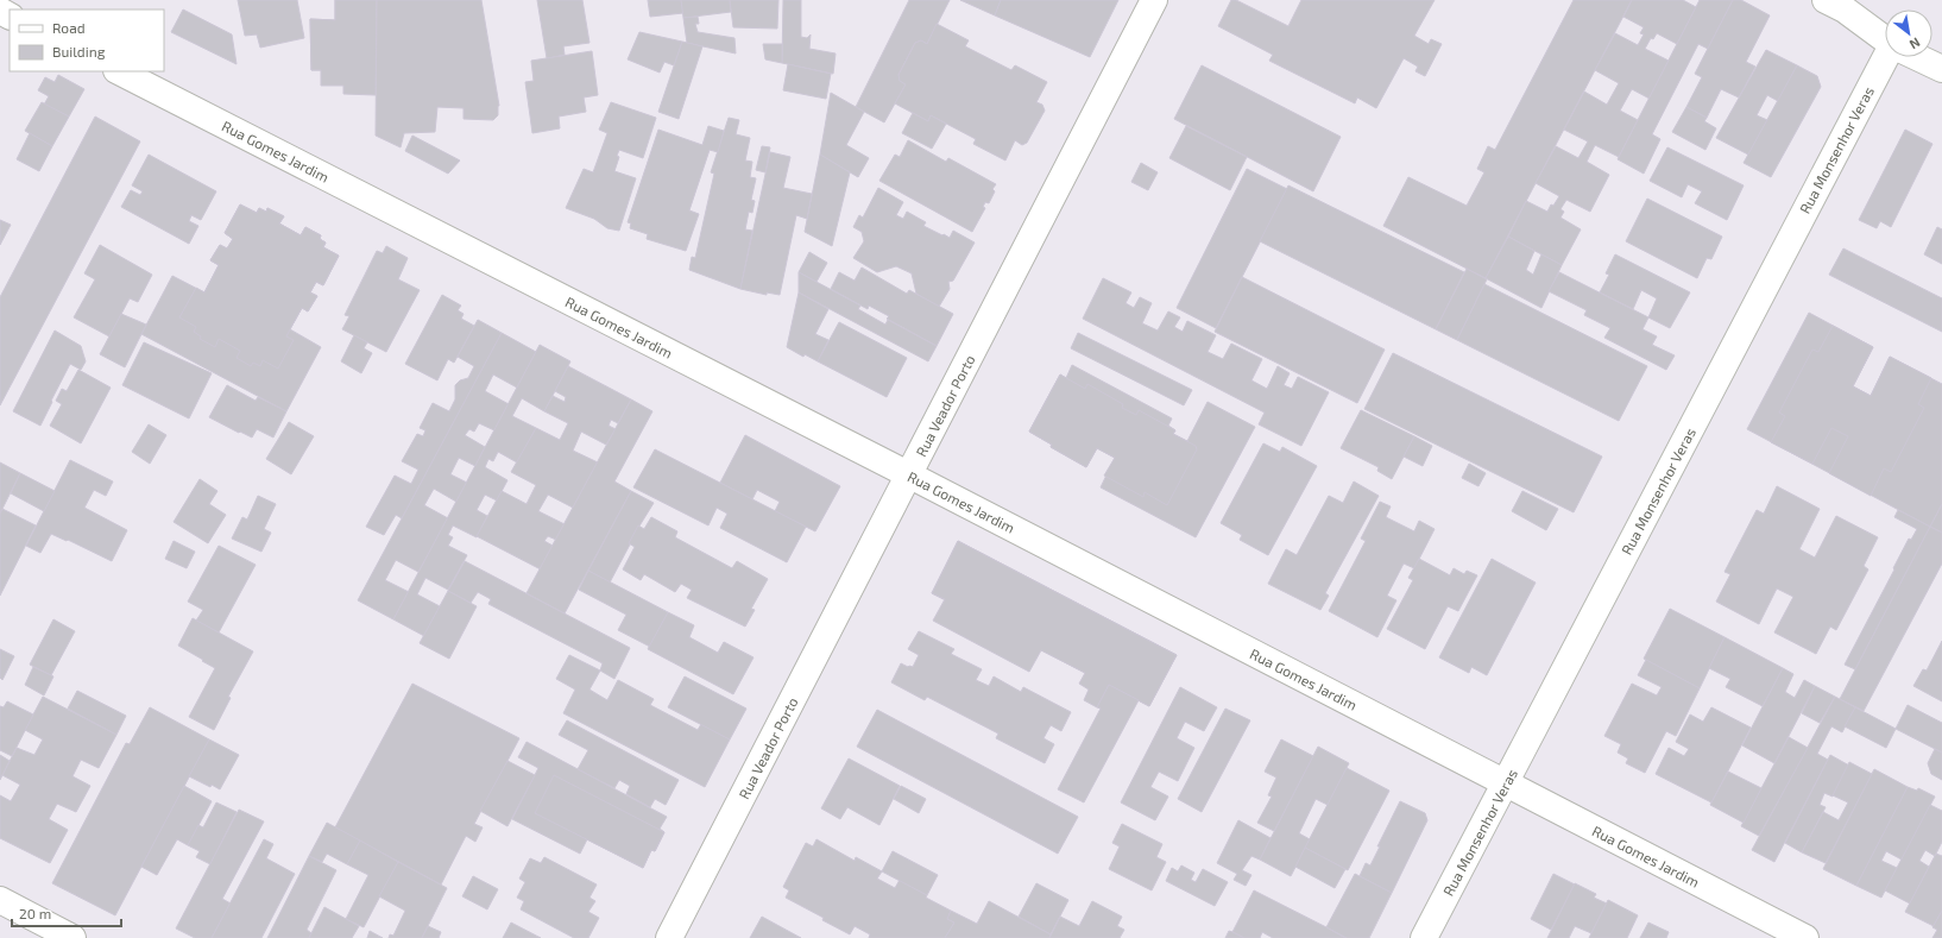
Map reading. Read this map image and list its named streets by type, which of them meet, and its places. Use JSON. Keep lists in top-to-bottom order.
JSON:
{
  "streets": {
    "street": ["Rua Monsenhor Veras", "Rua Gomes Jardim", "Rua Veador Porto"]
  },
  "crossings": [
    ["Rua Monsenhor Veras", "Rua Gomes Jardim"],
    ["Rua Gomes Jardim", "Rua Veador Porto"]
  ],
  "legend": ["Road", "Building"],
  "scale_bar": "20 m",
  "north": "bottom right"
}
